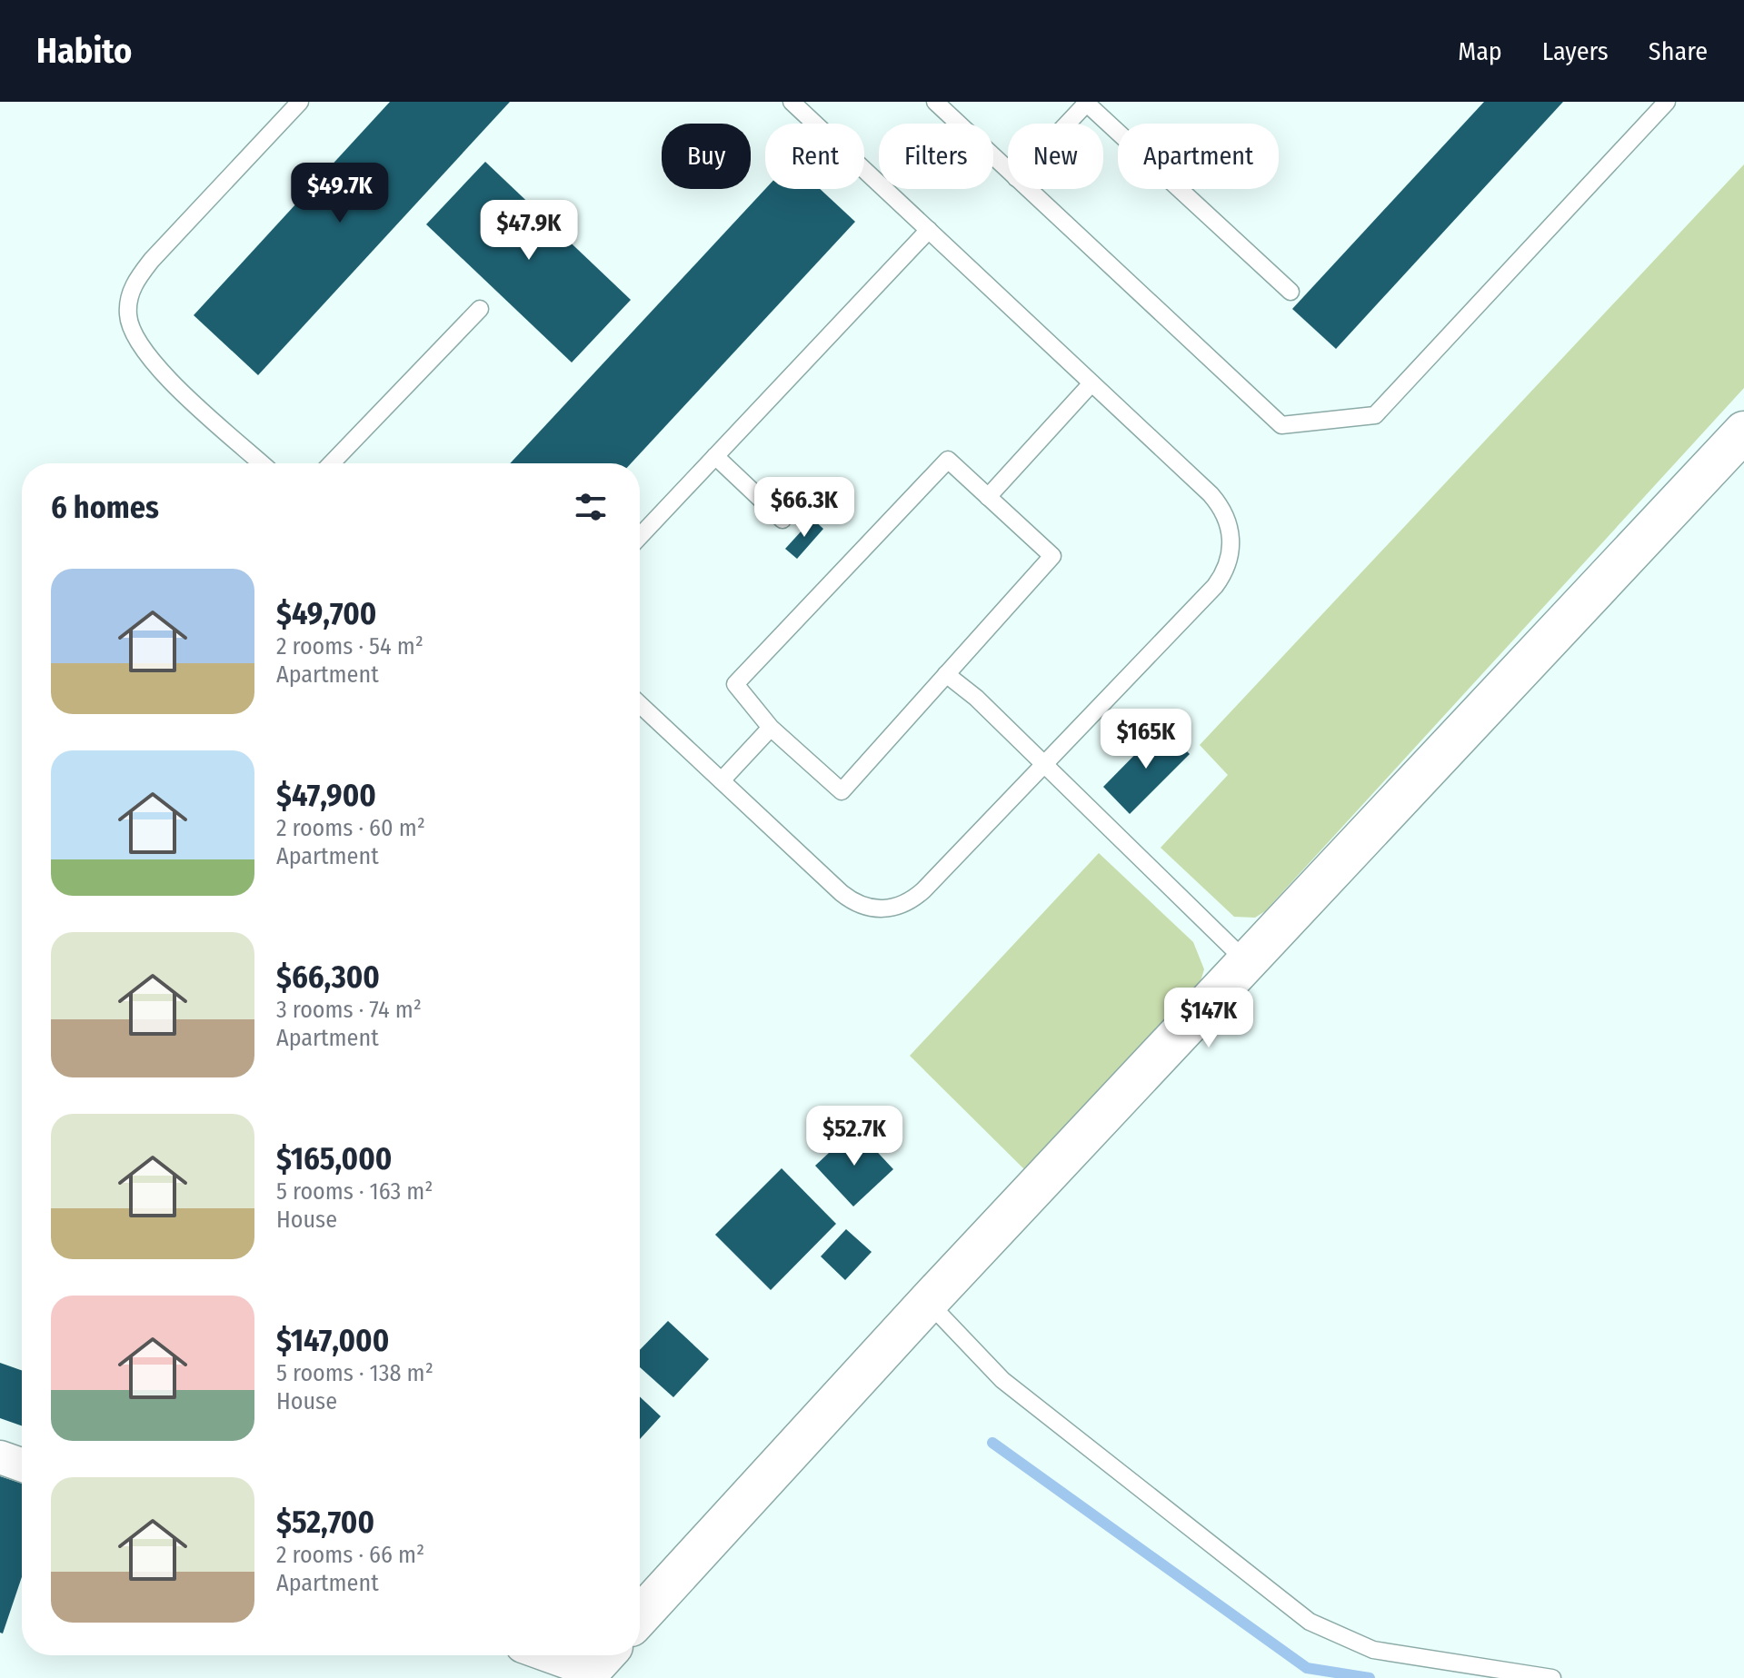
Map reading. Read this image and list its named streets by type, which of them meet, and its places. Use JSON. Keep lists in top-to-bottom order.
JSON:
{
  "page": {
    "header": "Habito",
    "nav": ["Map", "Layers", "Share"],
    "chip": [
      "Buy",
      "Rent",
      "Filters",
      "New",
      "Apartment"
    ],
    "price": [
      "$49.7K",
      "$47.9K",
      "$66.3K",
      "$165K",
      "$147K",
      "$52.7K"
    ],
    "heading": "6 homes",
    "list": [
      {
        "name": "$49,700",
        "note": "2 rooms · 54 m² · Apartment"
      },
      {
        "name": "$47,900",
        "note": "2 rooms · 60 m² · Apartment"
      },
      {
        "name": "$66,300",
        "note": "3 rooms · 74 m² · Apartment"
      },
      {
        "name": "$165,000",
        "note": "5 rooms · 163 m² · House"
      },
      {
        "name": "$147,000",
        "note": "5 rooms · 138 m² · House"
      },
      {
        "name": "$52,700",
        "note": "2 rooms · 66 m² · Apartment"
      }
    ]
  }
}
